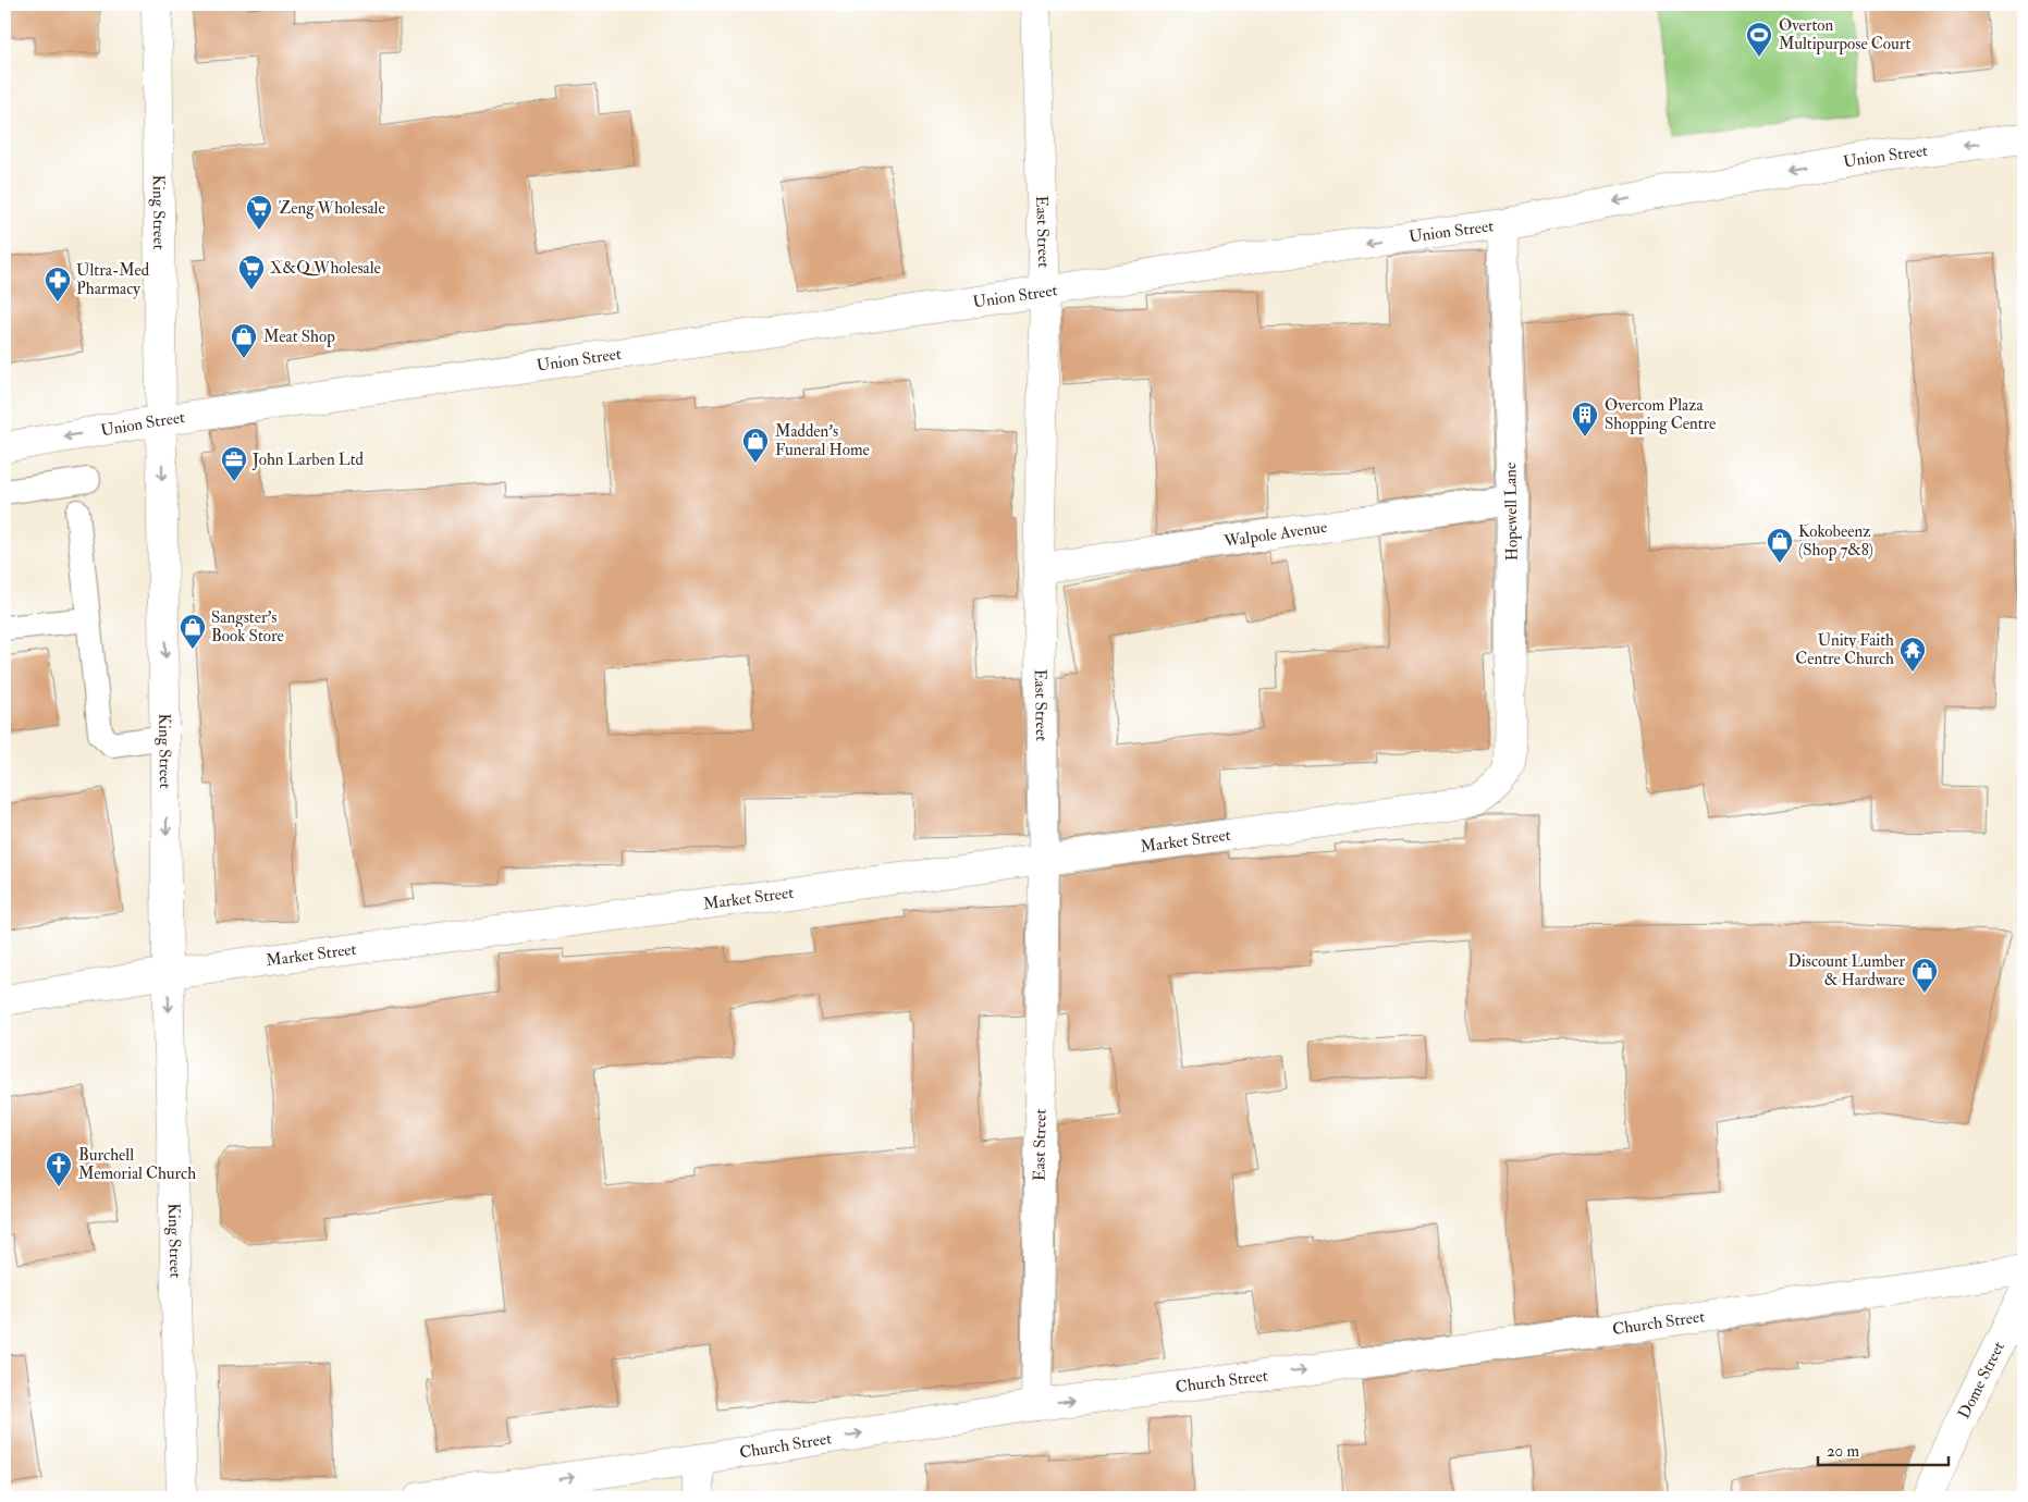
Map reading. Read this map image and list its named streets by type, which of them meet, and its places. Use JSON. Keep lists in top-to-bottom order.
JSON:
{
  "streets": {
    "street": [
      "Union Street",
      "King Street",
      "East Street",
      "Hopewell Lane",
      "Walpole Avenue",
      "Market Street",
      "Church Street",
      "Dome Street"
    ]
  },
  "crossings": [
    ["Union Street", "King Street"],
    ["Union Street", "East Street"],
    ["Union Street", "Hopewell Lane"],
    ["King Street", "Market Street"],
    ["East Street", "Walpole Avenue"],
    ["East Street", "Market Street"],
    ["East Street", "Church Street"],
    ["Hopewell Lane", "Walpole Avenue"],
    ["Hopewell Lane", "Market Street"]
  ],
  "one_way": ["Union Street", "King Street", "Church Street"],
  "places": {
    "sports": ["Overton Multipurpose Court"],
    "supermarket": ["Zeng Wholesale", "X&Q Wholesale"],
    "pharmacy": ["Ultra-Med Pharmacy"],
    "shop": [
      "Meat Shop",
      "Madden's Funeral Home",
      "Kokobeenz (Shop 7&8)",
      "Sangster's Book Store",
      "Discount Lumber & Hardware"
    ],
    "building": ["Overcom Plaza Shopping Centre"],
    "office": ["John Larben Ltd"],
    "temple": ["Unity Faith Centre Church"],
    "church": ["Burchell Memorial Church"]
  },
  "scale_bar": "20 m"
}
